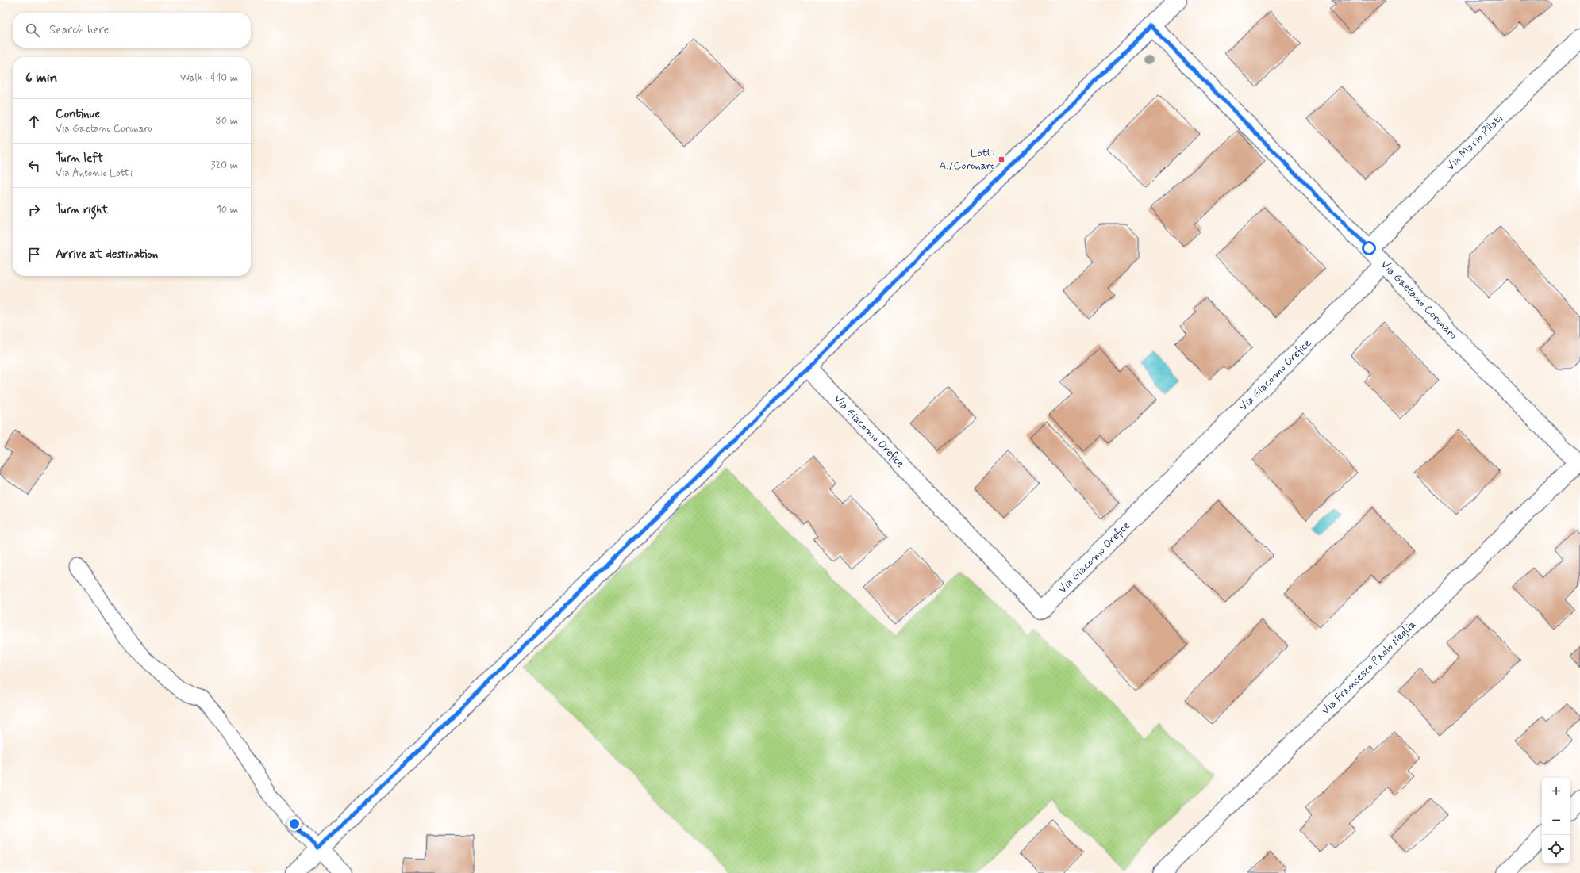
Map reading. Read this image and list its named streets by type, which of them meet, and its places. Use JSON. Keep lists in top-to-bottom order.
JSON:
{
  "streets": {
    "street": [
      "Via Mario Pilati",
      "Via Gaetano Coronaro",
      "Via Giacomo Orefice",
      "Via Francesco Paolo Neglia"
    ]
  },
  "crossings": [
    ["Via Mario Pilati", "Via Gaetano Coronaro"],
    ["Via Gaetano Coronaro", "Via Giacomo Orefice"],
    ["Via Gaetano Coronaro", "Via Francesco Paolo Neglia"]
  ],
  "places": {
    "transit": ["Lotti A./Coronaro"]
  },
  "page": {
    "search": "Search here",
    "heading": ["6 min", "Walk · 410 m"],
    "list": [
      ["Continue", "Via Gaetano Coronaro", "80 m"],
      ["Turn left", "Via Antonio Lotti", "320 m"],
      ["Turn right", "10 m"],
      "Arrive at destination"
    ],
    "map_buttons": ["+", "−"]
  }
}
